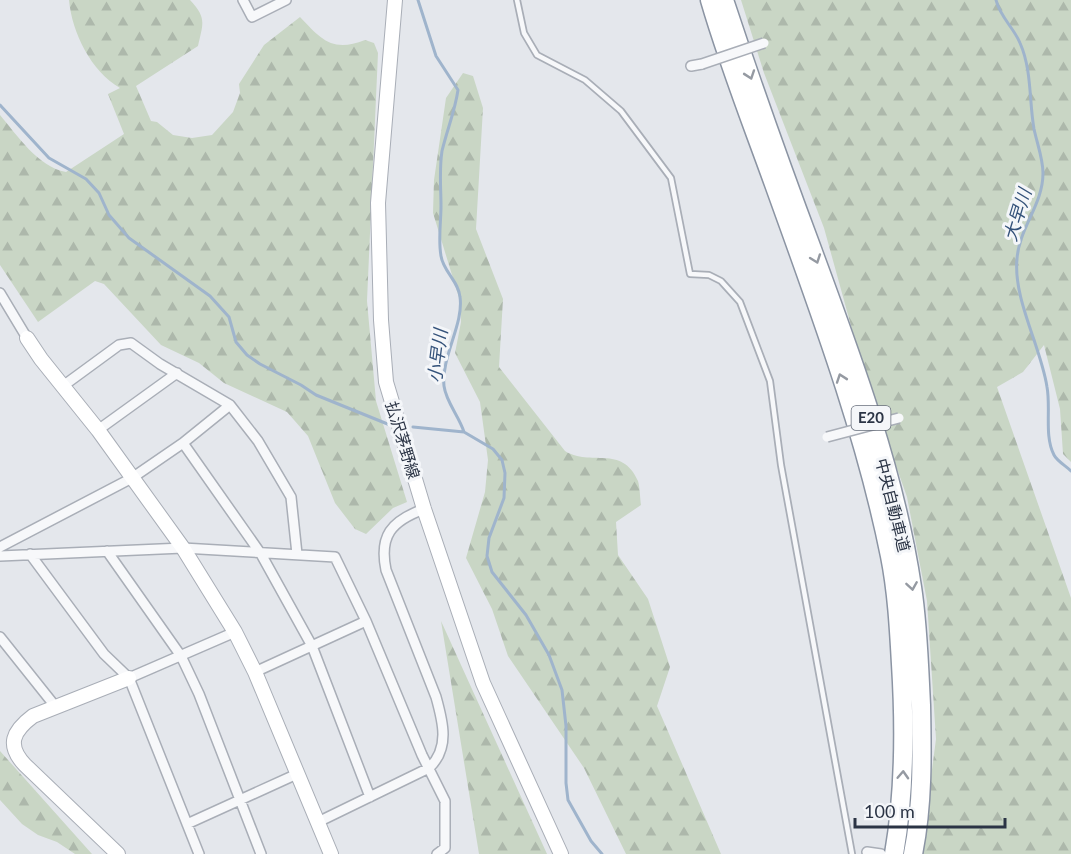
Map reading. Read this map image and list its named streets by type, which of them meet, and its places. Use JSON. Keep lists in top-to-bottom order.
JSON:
{
  "streets": {
    "highway": ["E20", "中央自動車道"],
    "street": ["払沢茅野線"]
  },
  "water": ["大早川", "小早川"],
  "scale_bar": "100 m"
}
